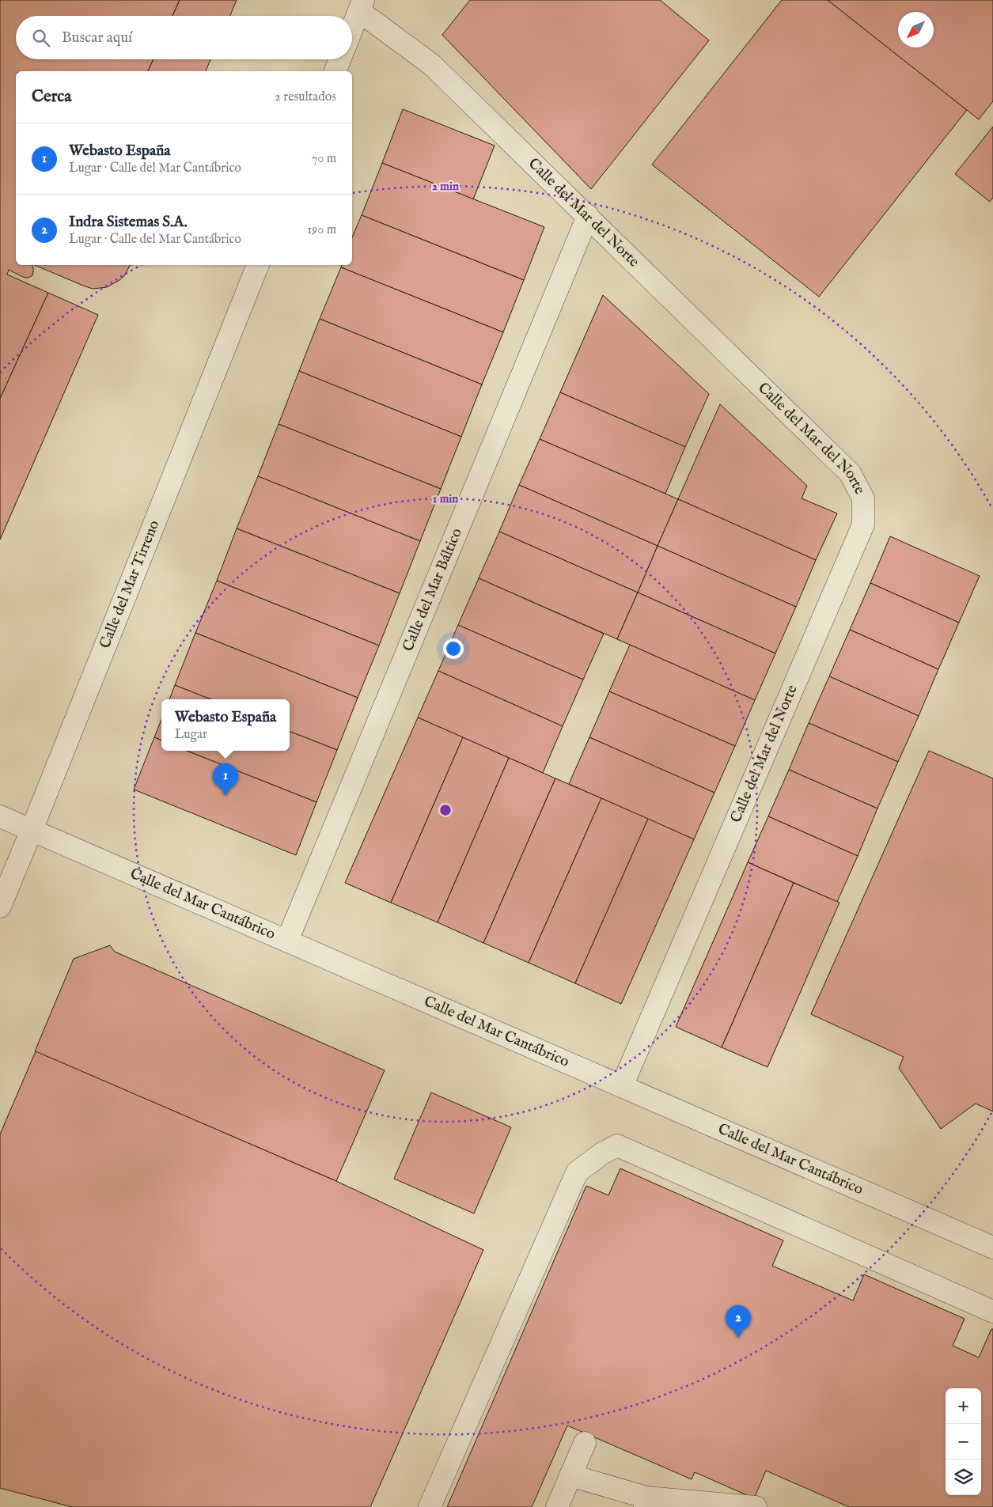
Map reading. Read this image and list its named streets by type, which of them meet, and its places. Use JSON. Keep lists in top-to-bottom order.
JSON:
{
  "streets": {
    "street": [
      "Calle del Mar del Norte",
      "Calle del Mar Tirreno",
      "Calle del Mar Báltico",
      "Calle del Mar Cantábrico"
    ]
  },
  "crossings": [
    ["Calle del Mar del Norte", "Calle del Mar Báltico"],
    ["Calle del Mar del Norte", "Calle del Mar Cantábrico"],
    ["Calle del Mar Tirreno", "Calle del Mar Cantábrico"],
    ["Calle del Mar Báltico", "Calle del Mar Cantábrico"]
  ],
  "north": "bottom left",
  "page": {
    "search": "Buscar aquí",
    "heading": ["Cerca", "2 resultados"],
    "list": [
      {
        "mark": "1",
        "name": "Webasto España",
        "note": "Lugar · Calle del Mar Cantábrico",
        "value": "70 m"
      },
      {
        "mark": "2",
        "name": "Indra Sistemas S.A.",
        "note": "Lugar · Calle del Mar Cantábrico",
        "value": "190 m"
      }
    ],
    "popup": ["Webasto España", "Lugar"],
    "pins": ["1", "2"],
    "map_buttons": ["+", "−"]
  },
  "rings": ["2 min", "1 min"]
}
